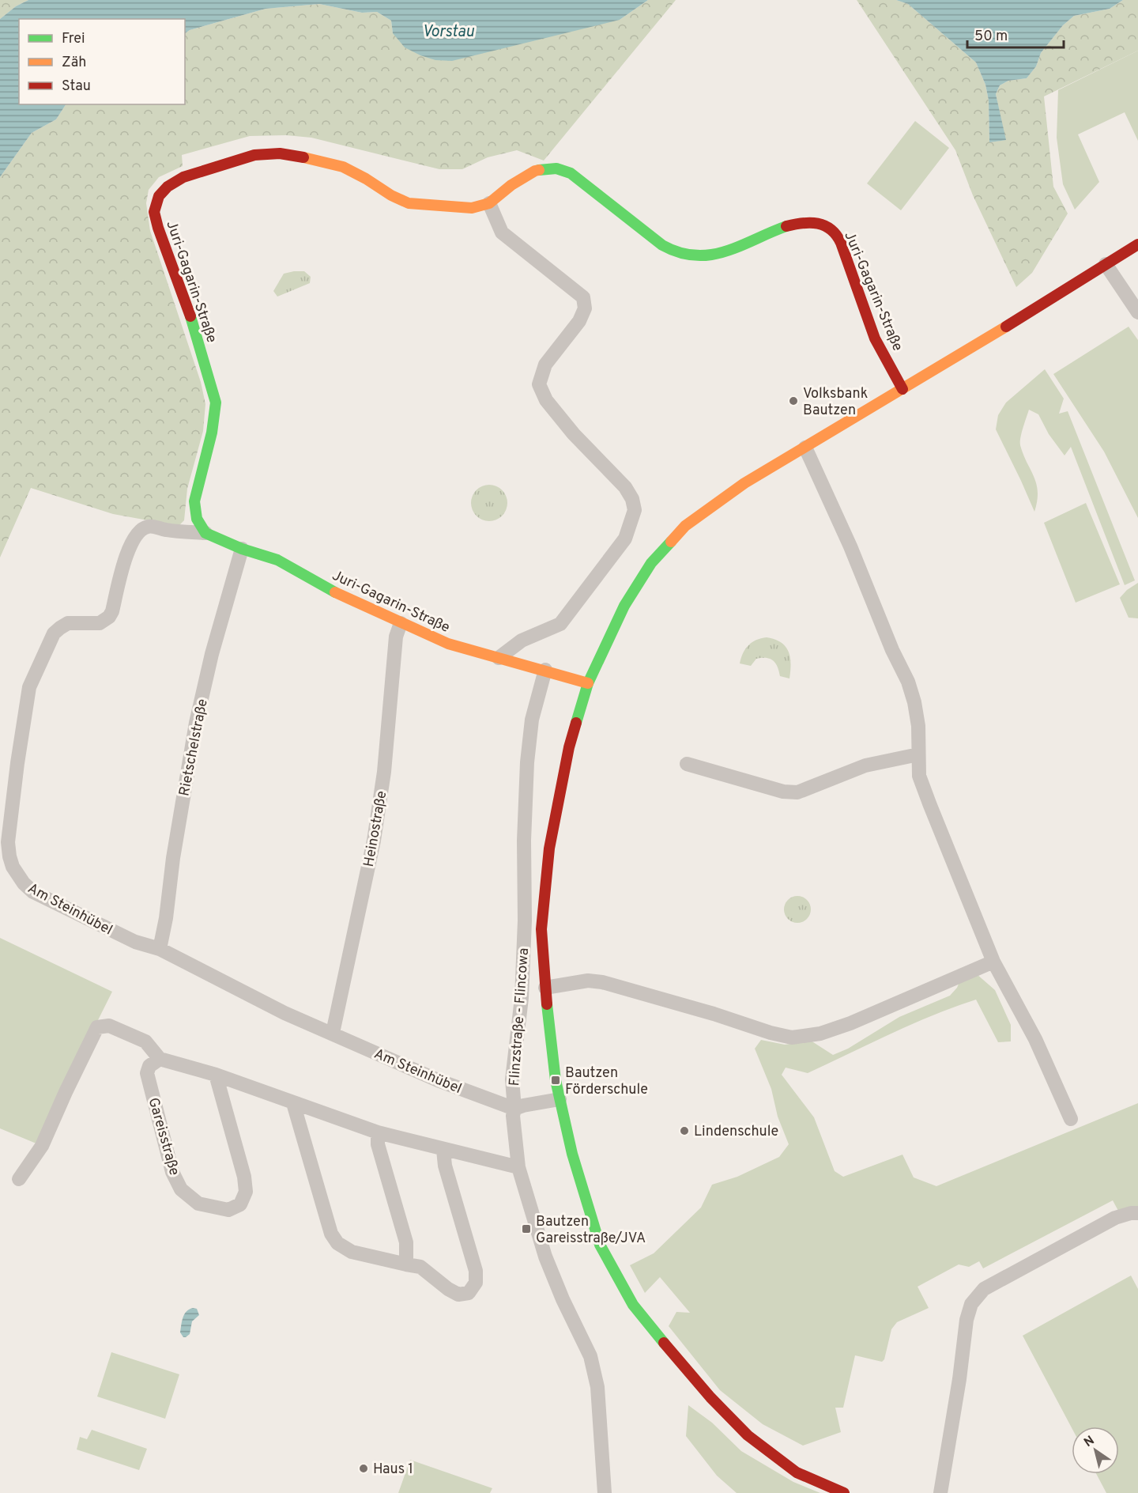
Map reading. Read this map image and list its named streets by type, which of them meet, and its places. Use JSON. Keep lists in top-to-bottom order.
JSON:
{
  "streets": {
    "street": [
      "Juri-Gagarin-Straße",
      "Rietschelstraße",
      "Heinostraße",
      "Am Steinhübel",
      "Flinzstraße - Flincowa",
      "Gareisstraße"
    ]
  },
  "crossings": [
    ["Juri-Gagarin-Straße", "Rietschelstraße"],
    ["Juri-Gagarin-Straße", "Heinostraße"],
    ["Juri-Gagarin-Straße", "Am Steinhübel"],
    ["Juri-Gagarin-Straße", "Flinzstraße - Flincowa"],
    ["Rietschelstraße", "Am Steinhübel"],
    ["Heinostraße", "Am Steinhübel"],
    ["Am Steinhübel", "Flinzstraße - Flincowa"]
  ],
  "water": ["Vorstau"],
  "places": {
    "other": ["Volksbank Bautzen", "Lindenschule", "Haus 1"],
    "transit": ["Bautzen Förderschule", "Bautzen Gareisstraße/JVA"]
  },
  "legend": ["Frei", "Zäh", "Stau"],
  "scale_bar": "50 m",
  "north": "top left"
}
